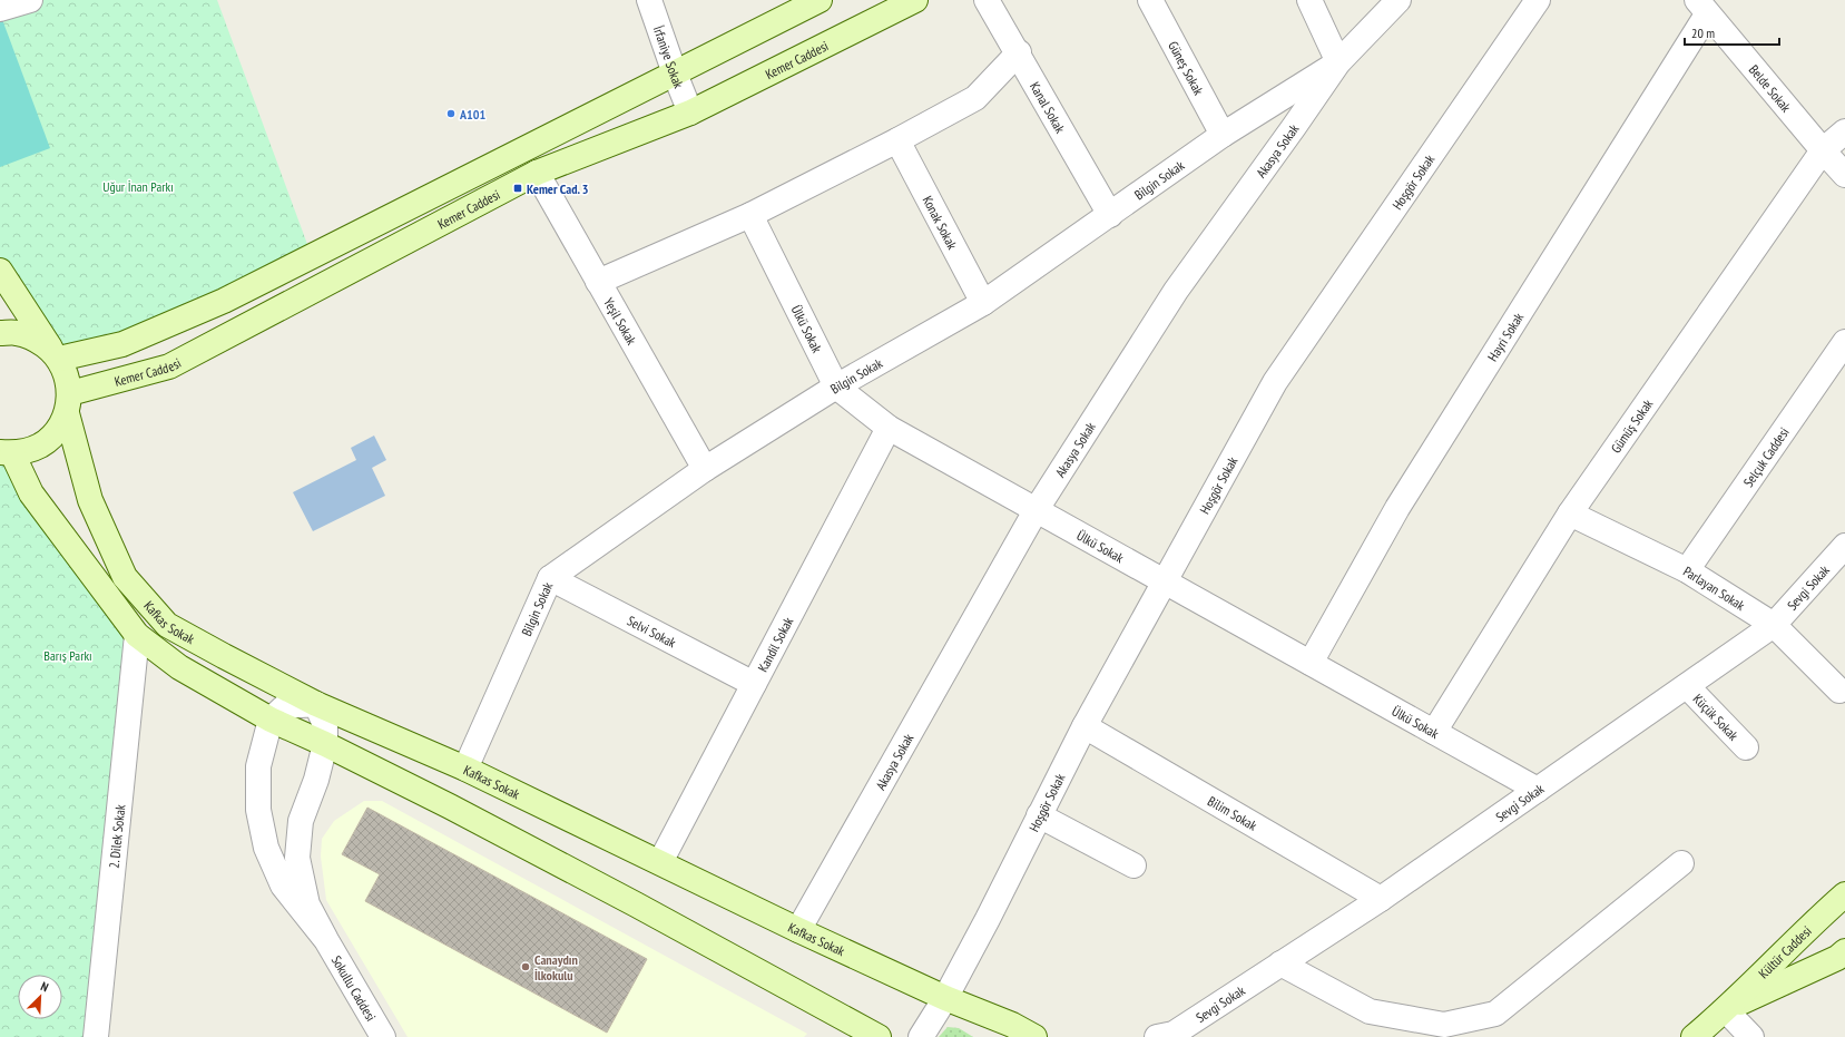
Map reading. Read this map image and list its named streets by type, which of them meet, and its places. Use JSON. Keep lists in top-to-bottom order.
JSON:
{
  "streets": {
    "street": [
      "İrfaniye Sokak",
      "Kemer Caddesi",
      "Güneş Sokak",
      "Belde Sokak",
      "Kanal Sokak",
      "Akasya Sokak",
      "Bilgin Sokak",
      "Hoşgör Sokak",
      "Konak Sokak",
      "Yeşil Sokak",
      "Ülkü Sokak",
      "Hayri Sokak",
      "Gümüş Sokak",
      "Selçuk Caddesi",
      "Sevgi Sokak",
      "Parlayan Sokak",
      "Kafkas Sokak",
      "Selvi Sokak",
      "Kandil Sokak",
      "Küçük Sokak",
      "Bilim Sokak",
      "2. Dilek Sokak",
      "Kültür Caddesi",
      "Sokullu Caddesi"
    ]
  },
  "crossings": [
    ["İrfaniye Sokak", "Kemer Caddesi"],
    ["Kemer Caddesi", "Yeşil Sokak"],
    ["Kemer Caddesi", "Kafkas Sokak"],
    ["Güneş Sokak", "Bilgin Sokak"],
    ["Belde Sokak", "Hayri Sokak"],
    ["Belde Sokak", "Gümüş Sokak"],
    ["Kanal Sokak", "Bilgin Sokak"],
    ["Akasya Sokak", "Bilgin Sokak"],
    ["Akasya Sokak", "Ülkü Sokak"],
    ["Akasya Sokak", "Kafkas Sokak"],
    ["Bilgin Sokak", "Konak Sokak"],
    ["Bilgin Sokak", "Yeşil Sokak"],
    ["Bilgin Sokak", "Ülkü Sokak"],
    ["Bilgin Sokak", "Kafkas Sokak"],
    ["Bilgin Sokak", "Selvi Sokak"],
    ["Hoşgör Sokak", "Ülkü Sokak"],
    ["Hoşgör Sokak", "Kafkas Sokak"],
    ["Hoşgör Sokak", "Bilim Sokak"],
    ["Ülkü Sokak", "Hayri Sokak"],
    ["Ülkü Sokak", "Gümüş Sokak"],
    ["Ülkü Sokak", "Sevgi Sokak"],
    ["Ülkü Sokak", "Kandil Sokak"],
    ["Gümüş Sokak", "Parlayan Sokak"],
    ["Selçuk Caddesi", "Parlayan Sokak"],
    ["Sevgi Sokak", "Parlayan Sokak"],
    ["Sevgi Sokak", "Küçük Sokak"],
    ["Sevgi Sokak", "Bilim Sokak"],
    ["Kafkas Sokak", "Kandil Sokak"],
    ["Selvi Sokak", "Kandil Sokak"]
  ],
  "parks": ["Uğur İnan Parkı", "Barış Parkı"],
  "places": {
    "other": ["A101", "Canaydın İlkokulu"],
    "transit": ["Kemer Cad. 3"]
  },
  "scale_bar": "20 m",
  "north": "top right"
}
